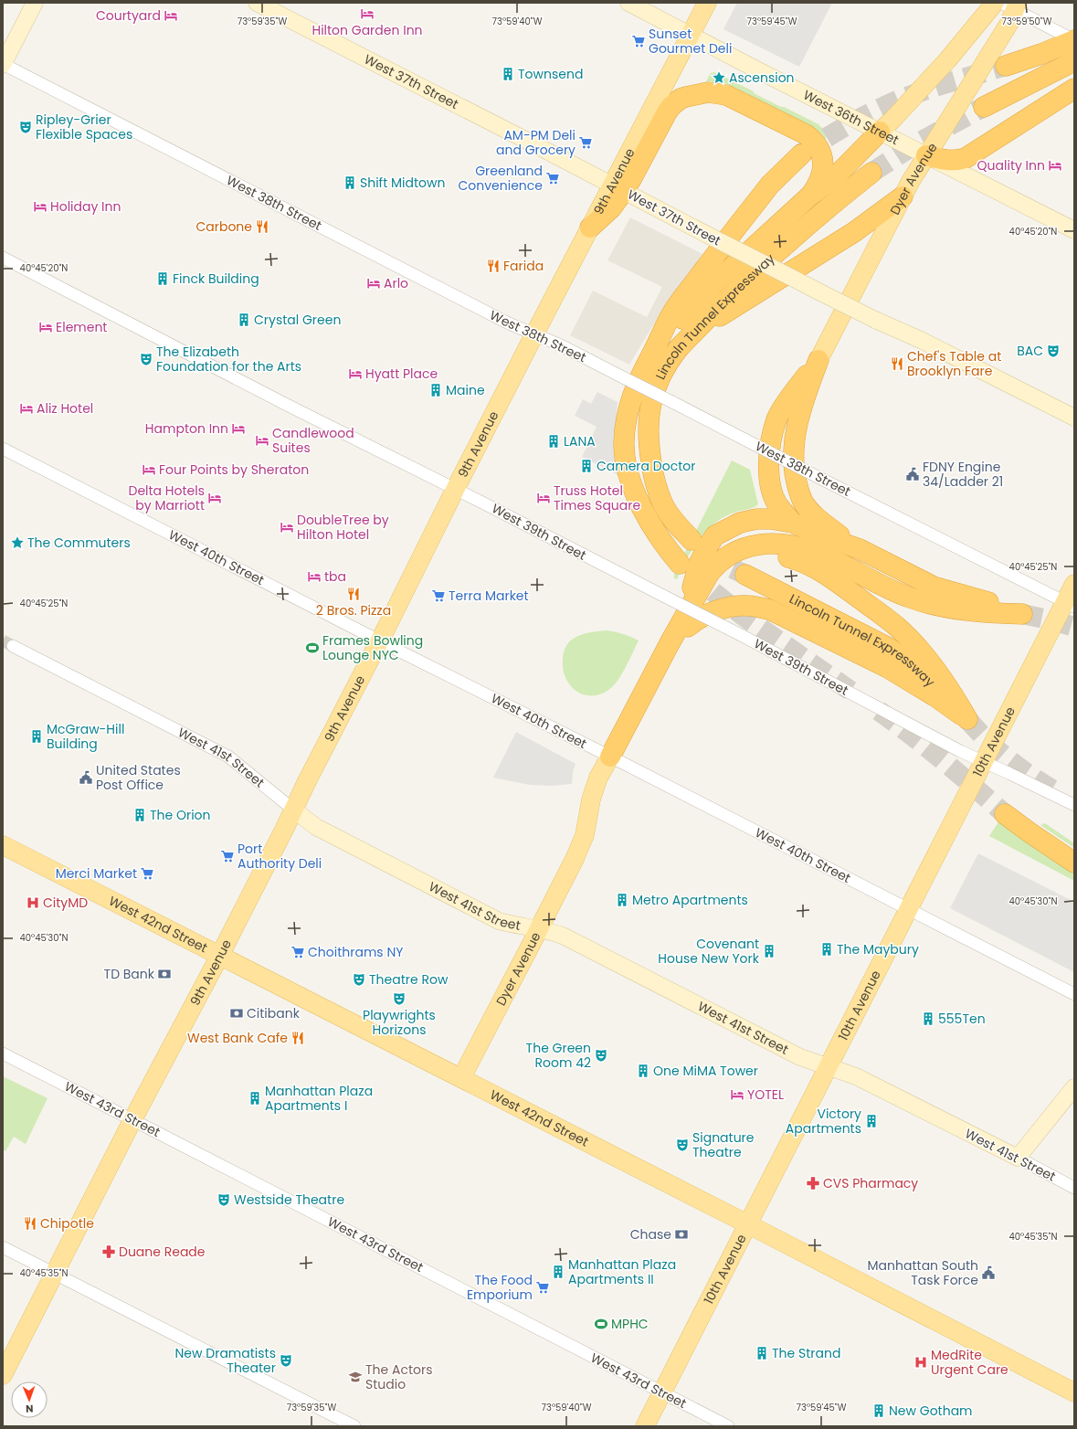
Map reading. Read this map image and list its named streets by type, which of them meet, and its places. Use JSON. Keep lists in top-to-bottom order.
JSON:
{
  "streets": {
    "highway": ["Lincoln Tunnel Expressway"],
    "main road": [
      "West 37th Street",
      "West 36th Street",
      "Dyer Avenue",
      "9th Avenue",
      "10th Avenue",
      "West 41st Street",
      "West 42nd Street"
    ],
    "street": [
      "West 38th Street",
      "West 39th Street",
      "West 40th Street",
      "West 43rd Street"
    ]
  },
  "crossings": [
    ["West 37th Street", "9th Avenue"],
    ["West 36th Street", "Dyer Avenue"],
    ["West 36th Street", "9th Avenue"],
    ["Dyer Avenue", "West 40th Street"],
    ["Dyer Avenue", "West 41st Street"],
    ["Dyer Avenue", "West 42nd Street"],
    ["9th Avenue", "West 38th Street"],
    ["9th Avenue", "West 39th Street"],
    ["9th Avenue", "West 40th Street"],
    ["9th Avenue", "West 41st Street"],
    ["9th Avenue", "West 42nd Street"],
    ["9th Avenue", "West 43rd Street"],
    ["West 38th Street", "10th Avenue"],
    ["West 39th Street", "10th Avenue"],
    ["West 40th Street", "10th Avenue"],
    ["10th Avenue", "West 41st Street"],
    ["10th Avenue", "West 42nd Street"],
    ["10th Avenue", "West 43rd Street"]
  ],
  "places": {
    "hotel": [
      "Hilton Garden Inn",
      "Courtyard",
      "Quality Inn",
      "Holiday Inn",
      "Arlo",
      "Element",
      "Hyatt Place",
      "Aliz Hotel",
      "Hampton Inn",
      "Candlewood Suites",
      "Four Points by Sheraton",
      "Delta Hotels by Marriott",
      "Truss Hotel Times Square",
      "DoubleTree by Hilton Hotel",
      "tba",
      "YOTEL"
    ],
    "supermarket": [
      "Sunset Gourmet Deli",
      "AM-PM Deli and Grocery",
      "Greenland Convenience",
      "Terra Market",
      "Port Authority Deli",
      "Merci Market",
      "Choithrams NY",
      "The Food Emporium"
    ],
    "building": [
      "Townsend",
      "Shift Midtown",
      "Finck Building",
      "Crystal Green",
      "Maine",
      "LANA",
      "Camera Doctor",
      "McGraw-Hill Building",
      "The Orion",
      "Metro Apartments",
      "The Maybury",
      "Covenant House New York",
      "555Ten",
      "One MiMA Tower",
      "Manhattan Plaza Apartments I",
      "Victory Apartments",
      "Manhattan Plaza Apartments II",
      "The Strand",
      "New Gotham"
    ],
    "place": ["Ascension", "The Commuters"],
    "theatre": [
      "Ripley-Grier Flexible Spaces",
      "BAC",
      "The Elizabeth Foundation for the Arts",
      "Theatre Row",
      "Playwrights Horizons",
      "The Green Room 42",
      "Signature Theatre",
      "Westside Theatre",
      "New Dramatists Theater"
    ],
    "restaurant": [
      "Carbone",
      "Farida",
      "Chef's Table at Brooklyn Fare",
      "2 Bros. Pizza",
      "West Bank Cafe",
      "Chipotle"
    ],
    "public building": ["FDNY Engine 34/Ladder 21", "United States Post Office", "Manhattan South Task Force"],
    "sports": ["Frames Bowling Lounge NYC", "MPHC"],
    "hospital": ["CityMD", "MedRite Urgent Care"],
    "bank": ["TD Bank", "Citibank", "Chase"],
    "pharmacy": ["CVS Pharmacy", "Duane Reade"],
    "school or university": ["The Actors Studio"]
  },
  "north": "bottom",
  "coordinates": [
    "73°59'35\"W",
    "73°59'40\"W",
    "73°59'45\"W",
    "73°59'50\"W",
    "40°45'20\"N",
    "40°45'25\"N",
    "40°45'30\"N",
    "40°45'35\"N"
  ]
}
